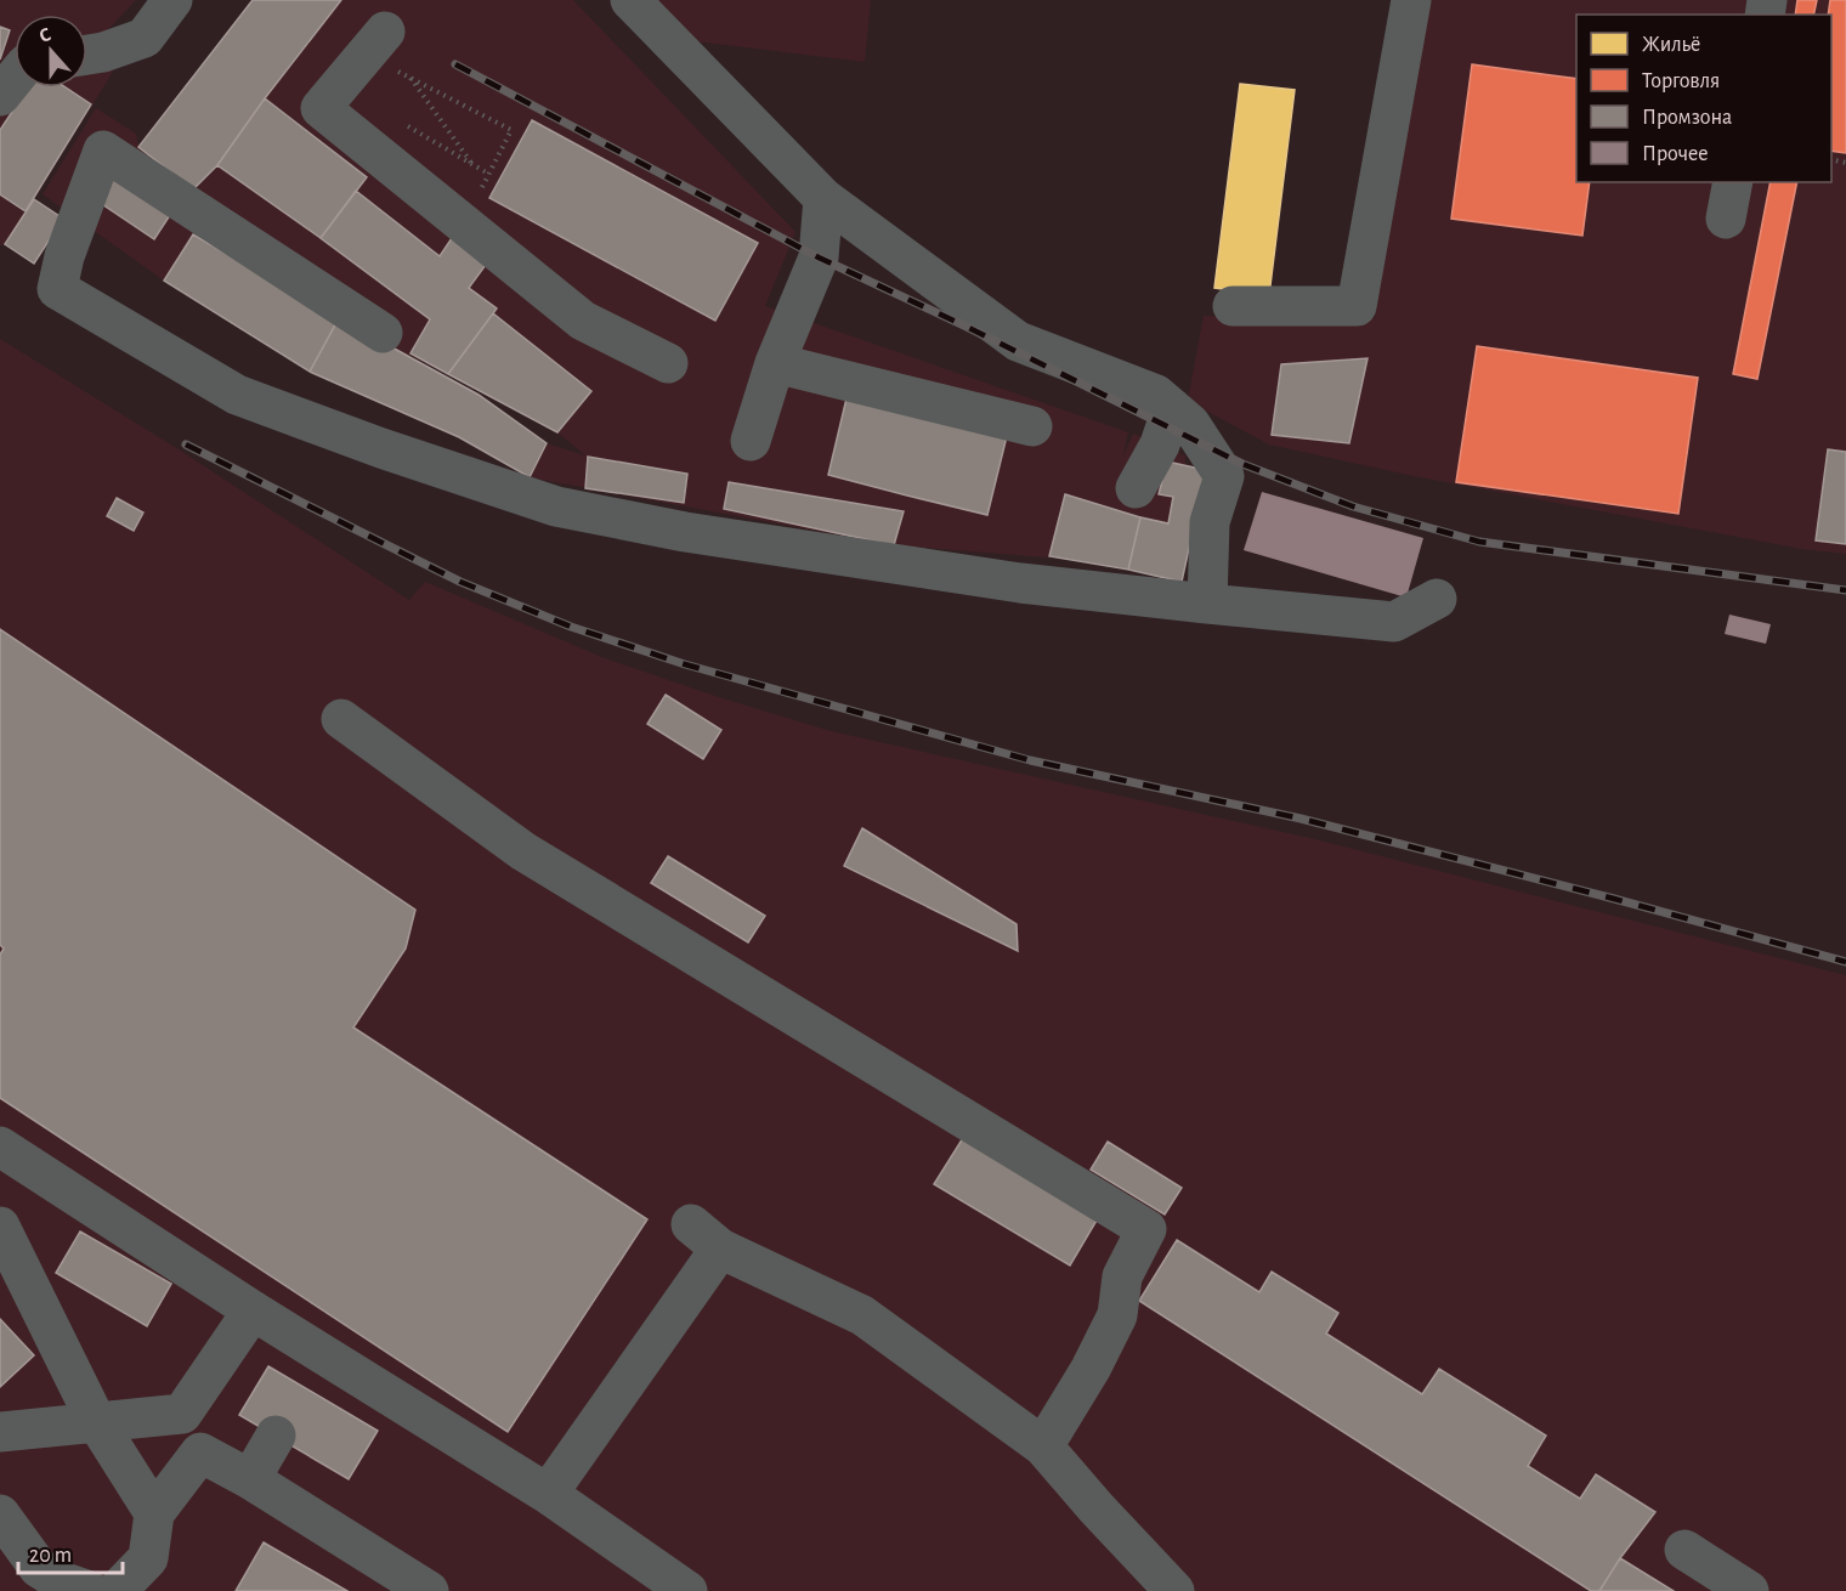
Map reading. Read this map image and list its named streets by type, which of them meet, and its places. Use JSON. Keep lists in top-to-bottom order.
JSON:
{
  "legend": [
    "Жильё",
    "Торговля",
    "Промзона",
    "Прочее"
  ],
  "scale_bar": "20 m",
  "north": "top"
}
